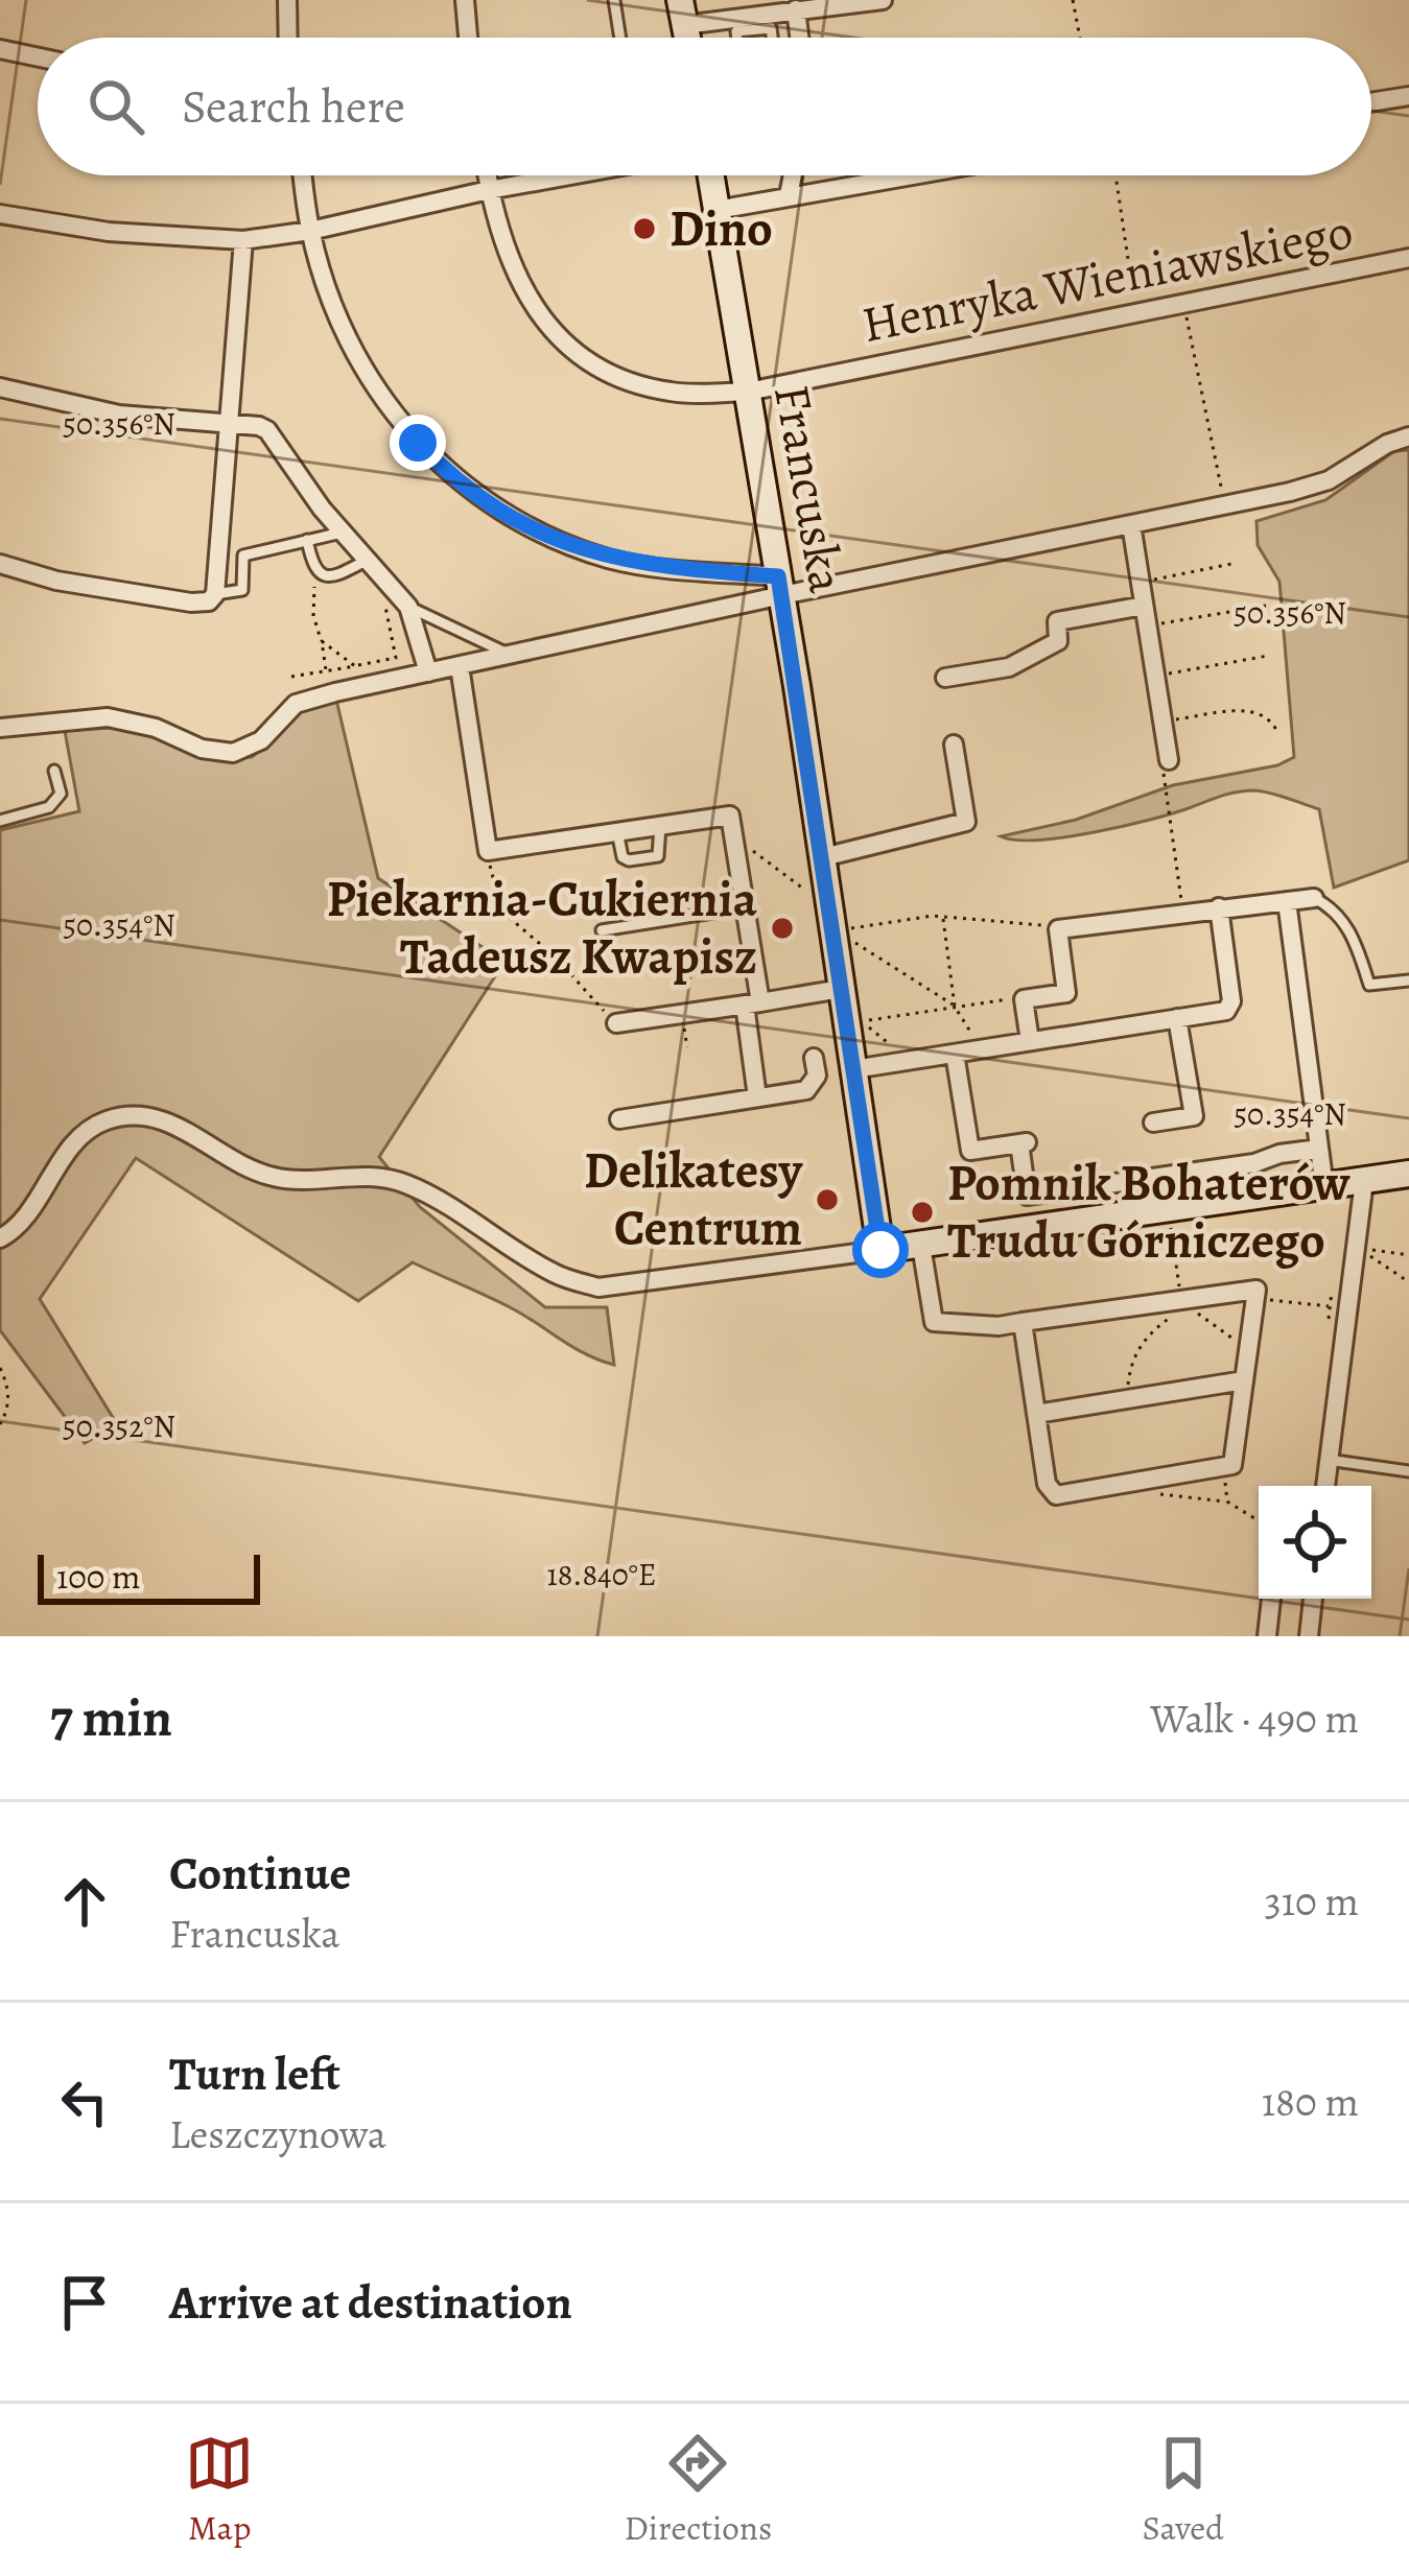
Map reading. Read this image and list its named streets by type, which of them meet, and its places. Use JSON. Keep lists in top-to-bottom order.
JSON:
{
  "streets": {
    "street": ["Henryka Wieniawskiego", "Francuska"]
  },
  "crossings": [
    ["Henryka Wieniawskiego", "Francuska"]
  ],
  "places": [
    "Dino",
    "Piekarnia-Cukiernia Tadeusz Kwapisz",
    "Delikatesy Centrum",
    "Pomnik Bohaterów Trudu Górniczego"
  ],
  "scale_bar": "100 m",
  "page": {
    "search": "Search here",
    "scale": "100 m",
    "heading": ["7 min", "Walk · 490 m"],
    "list": [
      ["Continue", "Francuska", "310 m"],
      ["Turn left", "Leszczynowa", "180 m"],
      "Arrive at destination"
    ],
    "nav": ["Map", "Directions", "Saved"]
  },
  "coordinates": [
    "50.356°N",
    "50.354°N",
    "50.352°N",
    "18.840°E"
  ]
}
